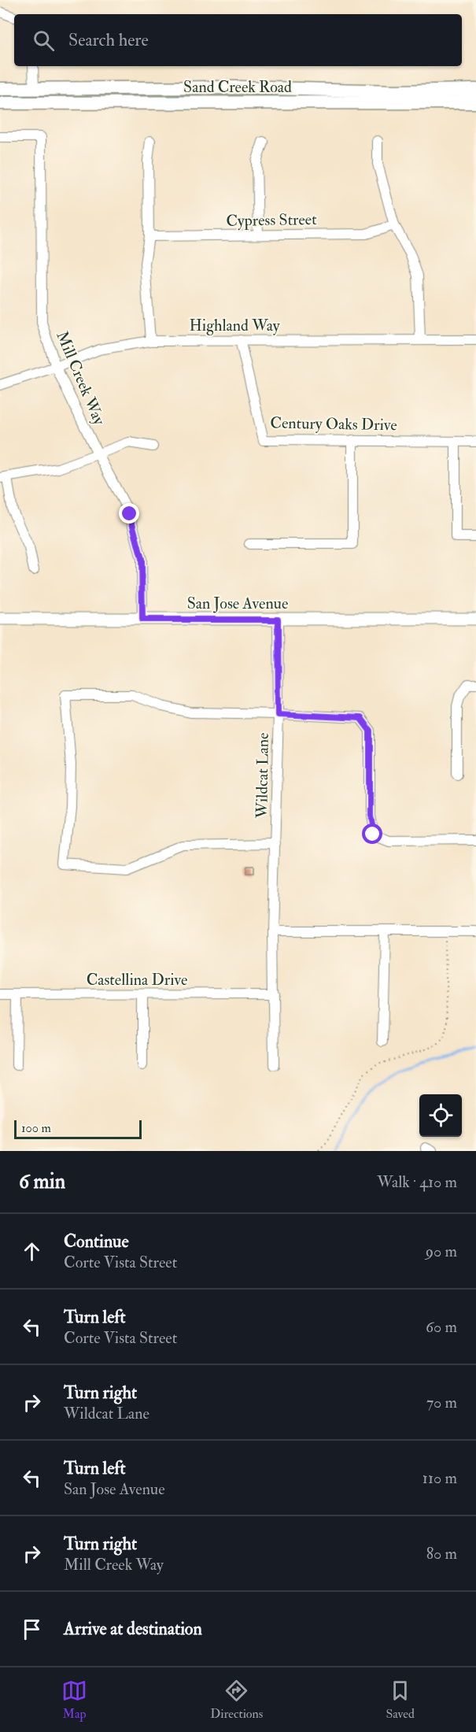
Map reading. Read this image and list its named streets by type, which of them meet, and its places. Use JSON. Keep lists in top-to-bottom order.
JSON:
{
  "streets": {
    "main road": ["Sand Creek Road"],
    "street": [
      "Cypress Street",
      "Highland Way",
      "Mill Creek Way",
      "Century Oaks Drive",
      "San Jose Avenue",
      "Wildcat Lane",
      "Castellina Drive"
    ]
  },
  "crossings": [
    ["Highland Way", "Mill Creek Way"],
    ["Highland Way", "Century Oaks Drive"],
    ["Mill Creek Way", "San Jose Avenue"],
    ["San Jose Avenue", "Wildcat Lane"],
    ["Wildcat Lane", "Castellina Drive"]
  ],
  "scale_bar": "100 m",
  "page": {
    "search": "Search here",
    "scale": "100 m",
    "heading": ["6 min", "Walk · 410 m"],
    "list": [
      ["Continue", "Corte Vista Street", "90 m"],
      ["Turn left", "Corte Vista Street", "60 m"],
      ["Turn right", "Wildcat Lane", "70 m"],
      ["Turn left", "San Jose Avenue", "110 m"],
      ["Turn right", "Mill Creek Way", "80 m"],
      "Arrive at destination"
    ],
    "nav": ["Map", "Directions", "Saved"]
  }
}
